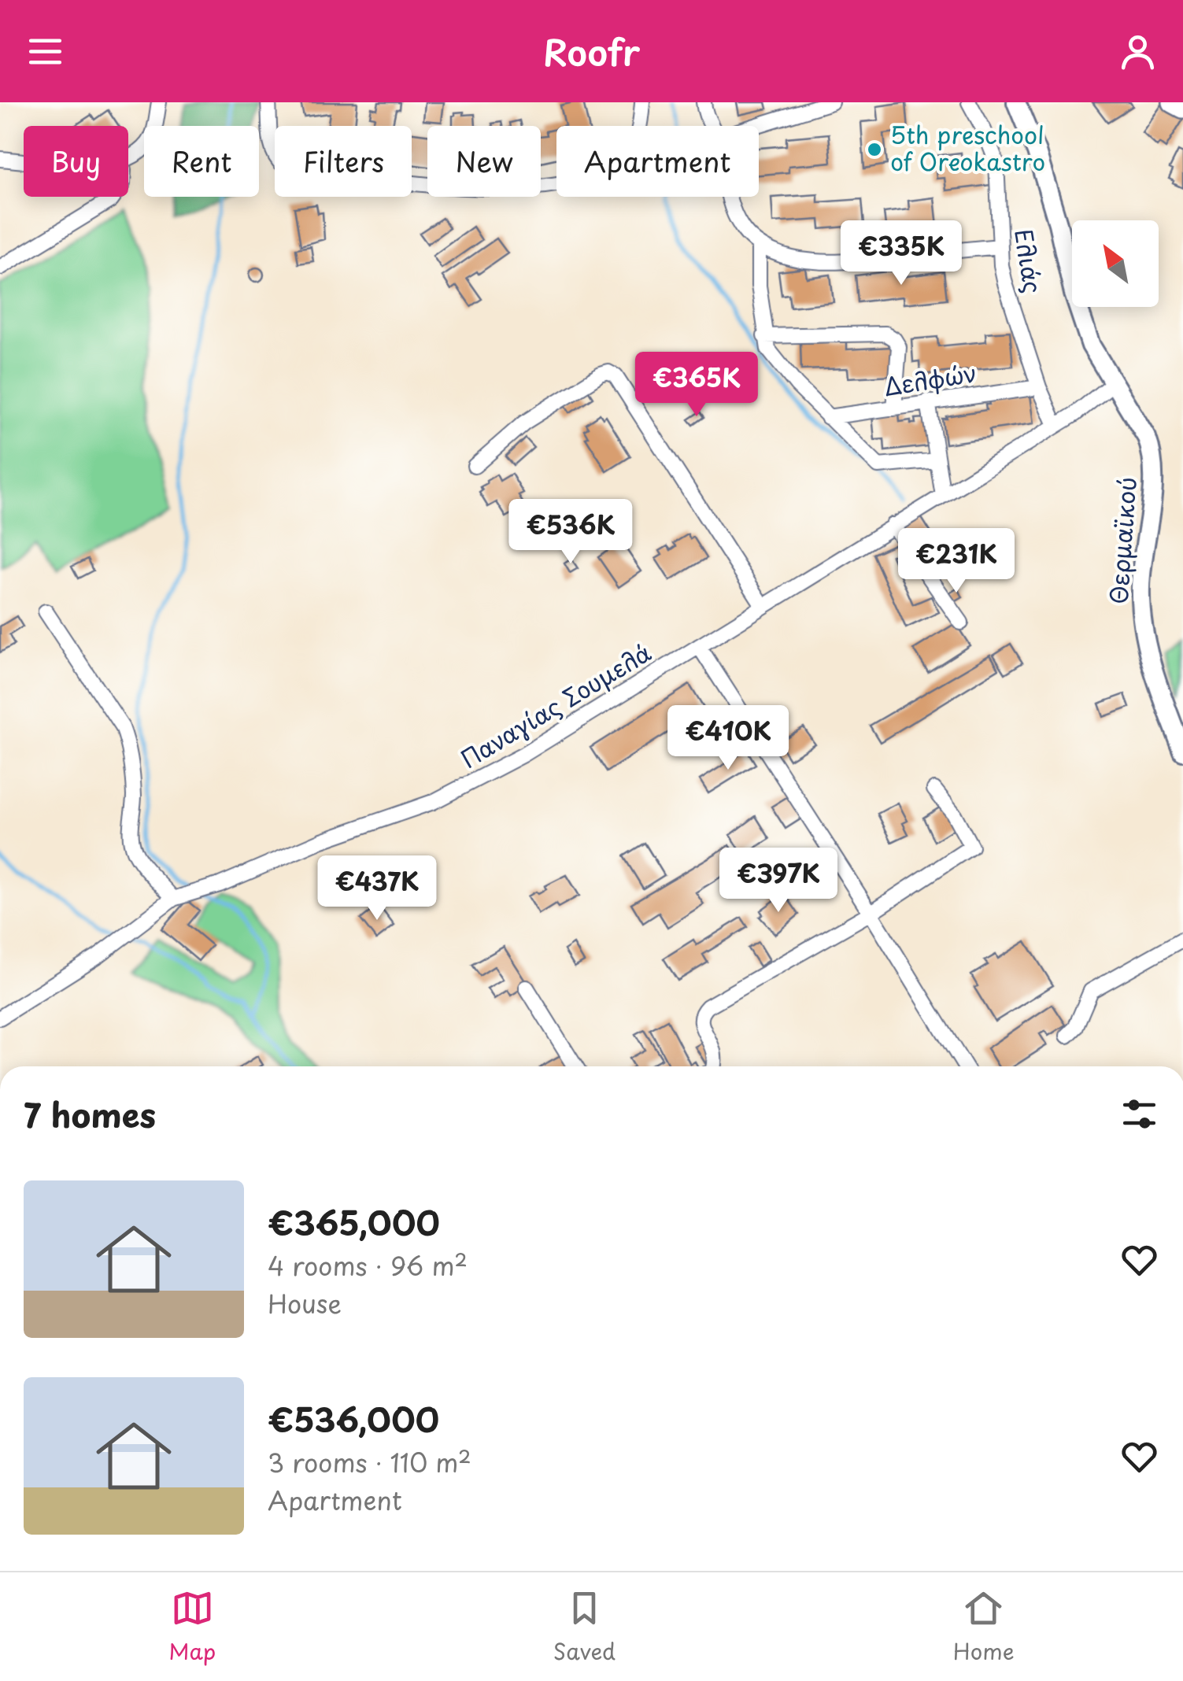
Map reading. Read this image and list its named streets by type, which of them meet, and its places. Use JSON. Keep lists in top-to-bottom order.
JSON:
{
  "streets": {
    "street": [
      "Ελιάς",
      "Δελφών",
      "Θερμαϊκού",
      "Παναγίας Σουμελά"
    ]
  },
  "crossings": [
    ["Ελιάς", "Δελφών"],
    ["Ελιάς", "Παναγίας Σουμελά"],
    ["Θερμαϊκού", "Παναγίας Σουμελά"]
  ],
  "places": ["5th preschool of Oreokastro"],
  "north": "top left",
  "page": {
    "header": "Roofr",
    "chip": [
      "Buy",
      "Rent",
      "Filters",
      "New",
      "Apartment"
    ],
    "price": [
      "€335K",
      "€365K",
      "€536K",
      "€231K",
      "€410K",
      "€397K",
      "€437K"
    ],
    "heading": "7 homes",
    "list": [
      {
        "name": "€365,000",
        "note": "4 rooms · 96 m² · House"
      },
      {
        "name": "€536,000",
        "note": "3 rooms · 110 m² · Apartment"
      }
    ],
    "tabs": ["Map", "Saved", "Home"]
  }
}
